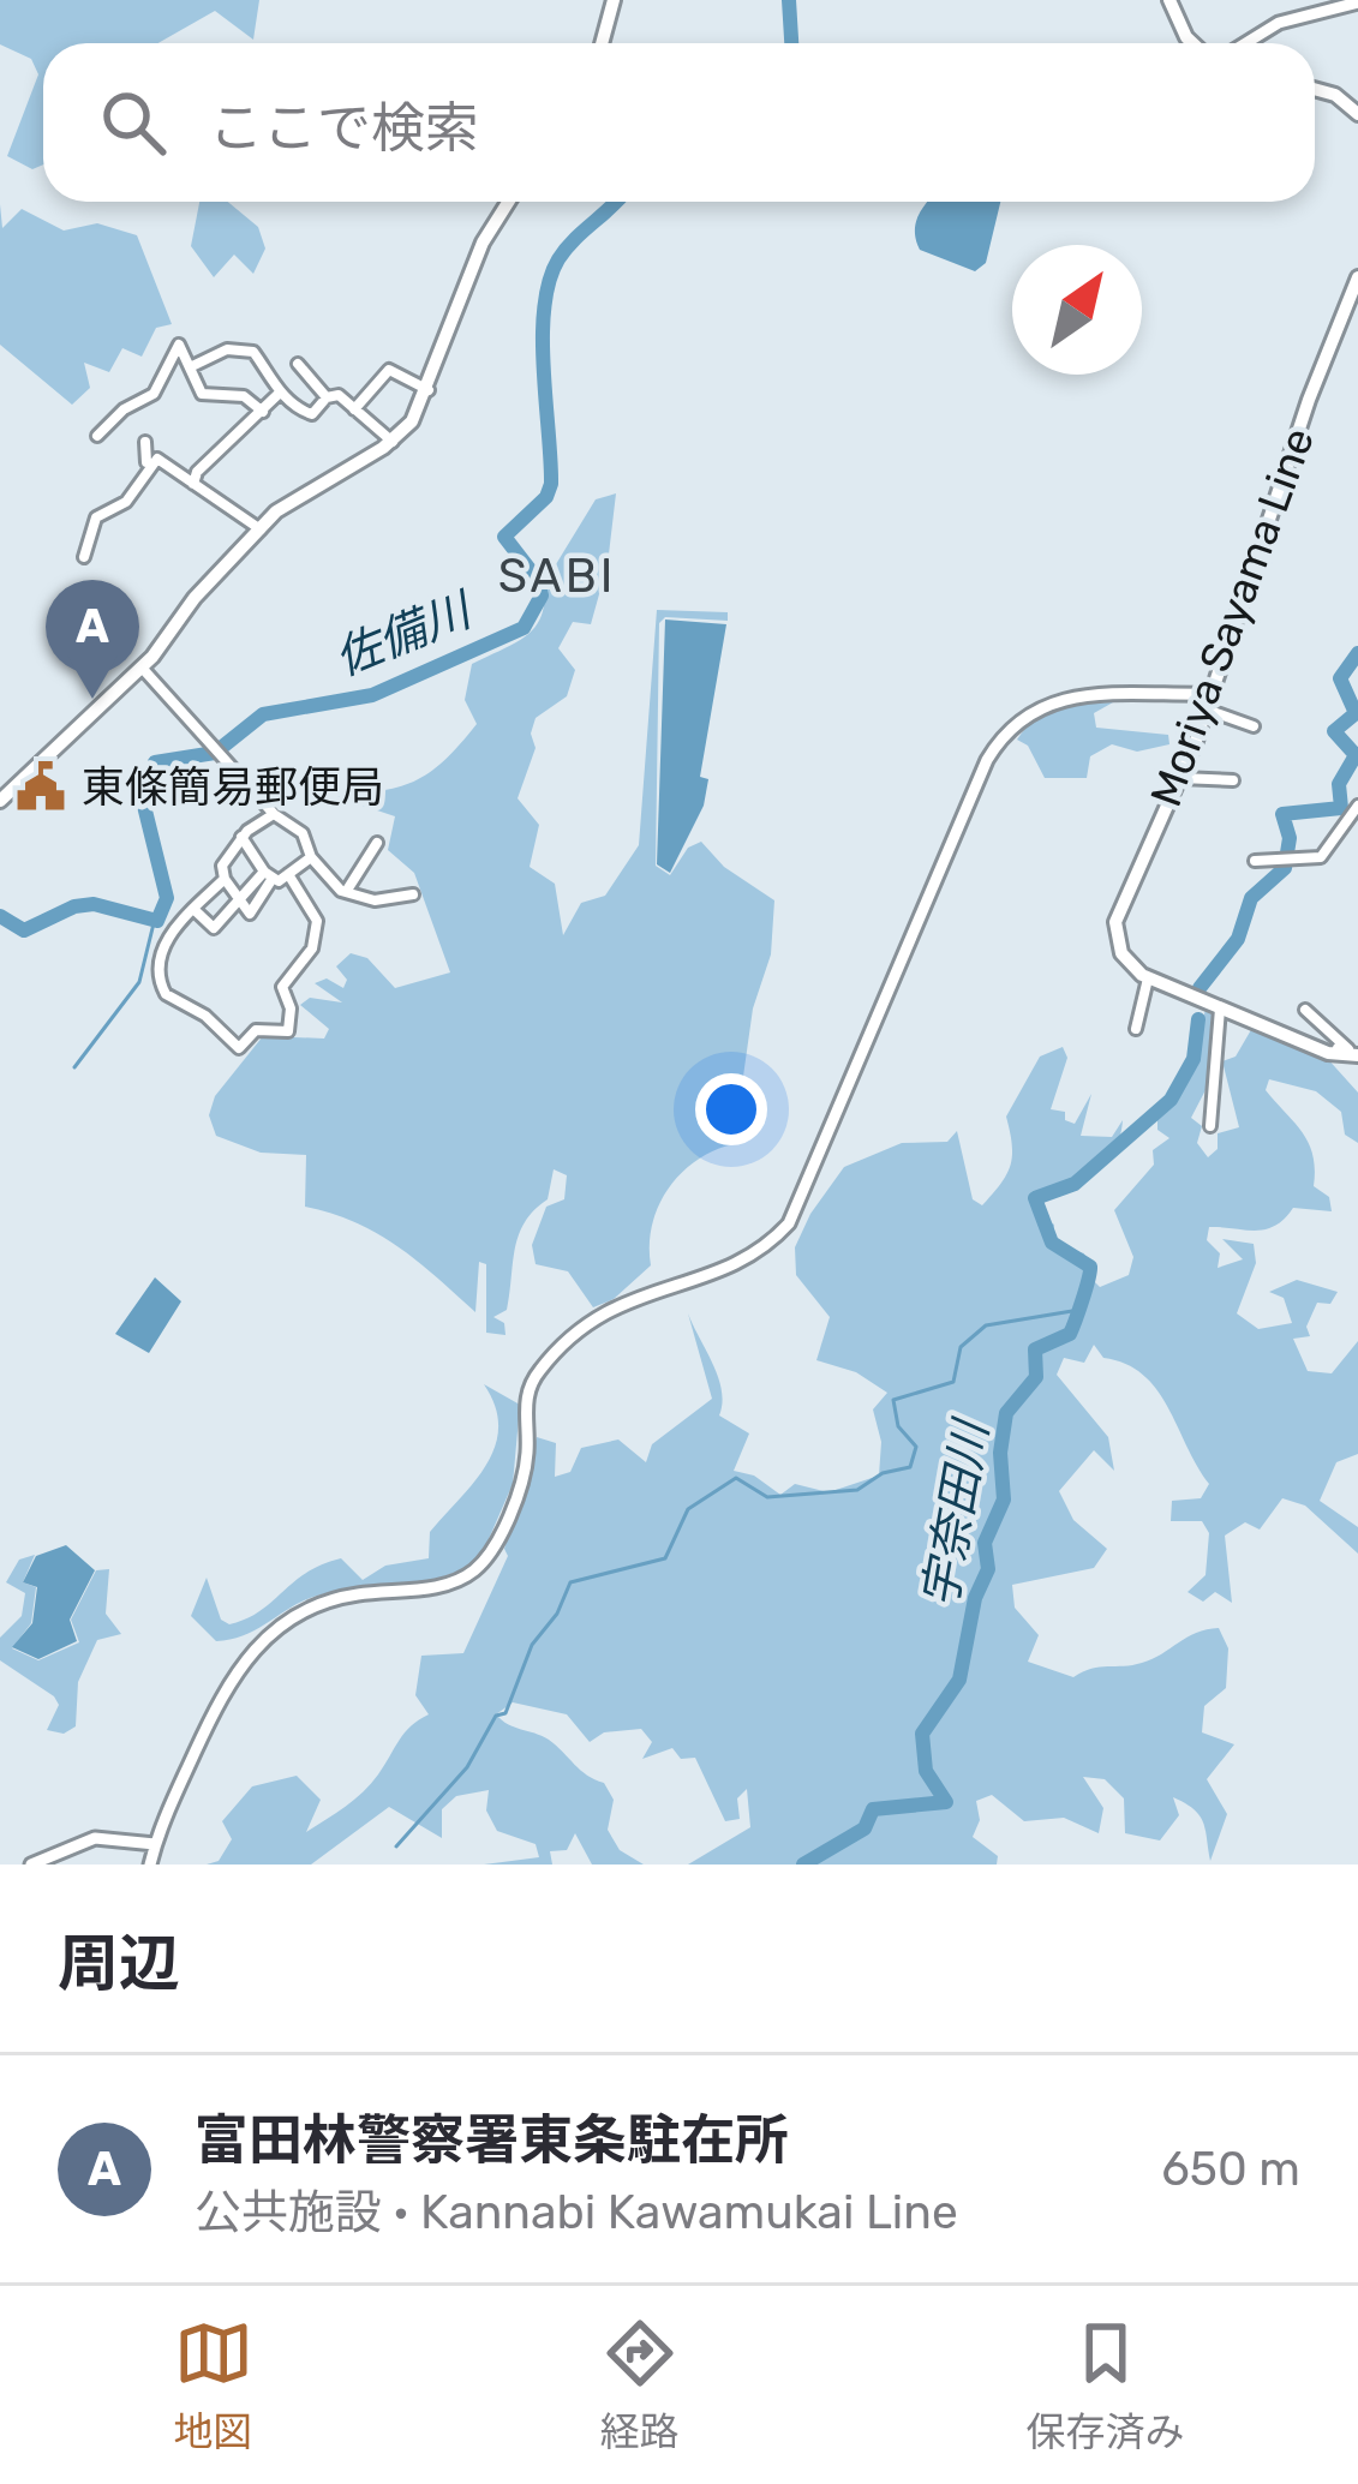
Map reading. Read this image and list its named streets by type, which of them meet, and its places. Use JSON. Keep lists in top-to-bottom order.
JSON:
{
  "streets": {
    "main road": ["Moriya Sayama Line"]
  },
  "districts": ["SABI"],
  "water": ["佐備川", "宇奈田川"],
  "places": {
    "public building": ["東條簡易郵便局"]
  },
  "north": "top right",
  "page": {
    "search": "ここで検索",
    "pins": "A",
    "heading": "周辺",
    "list": [
      {
        "mark": "A",
        "name": "富田林警察署東条駐在所",
        "note": "公共施設 · Kannabi Kawamukai Line",
        "value": "650 m"
      }
    ],
    "nav": ["地図", "経路", "保存済み"]
  }
}
